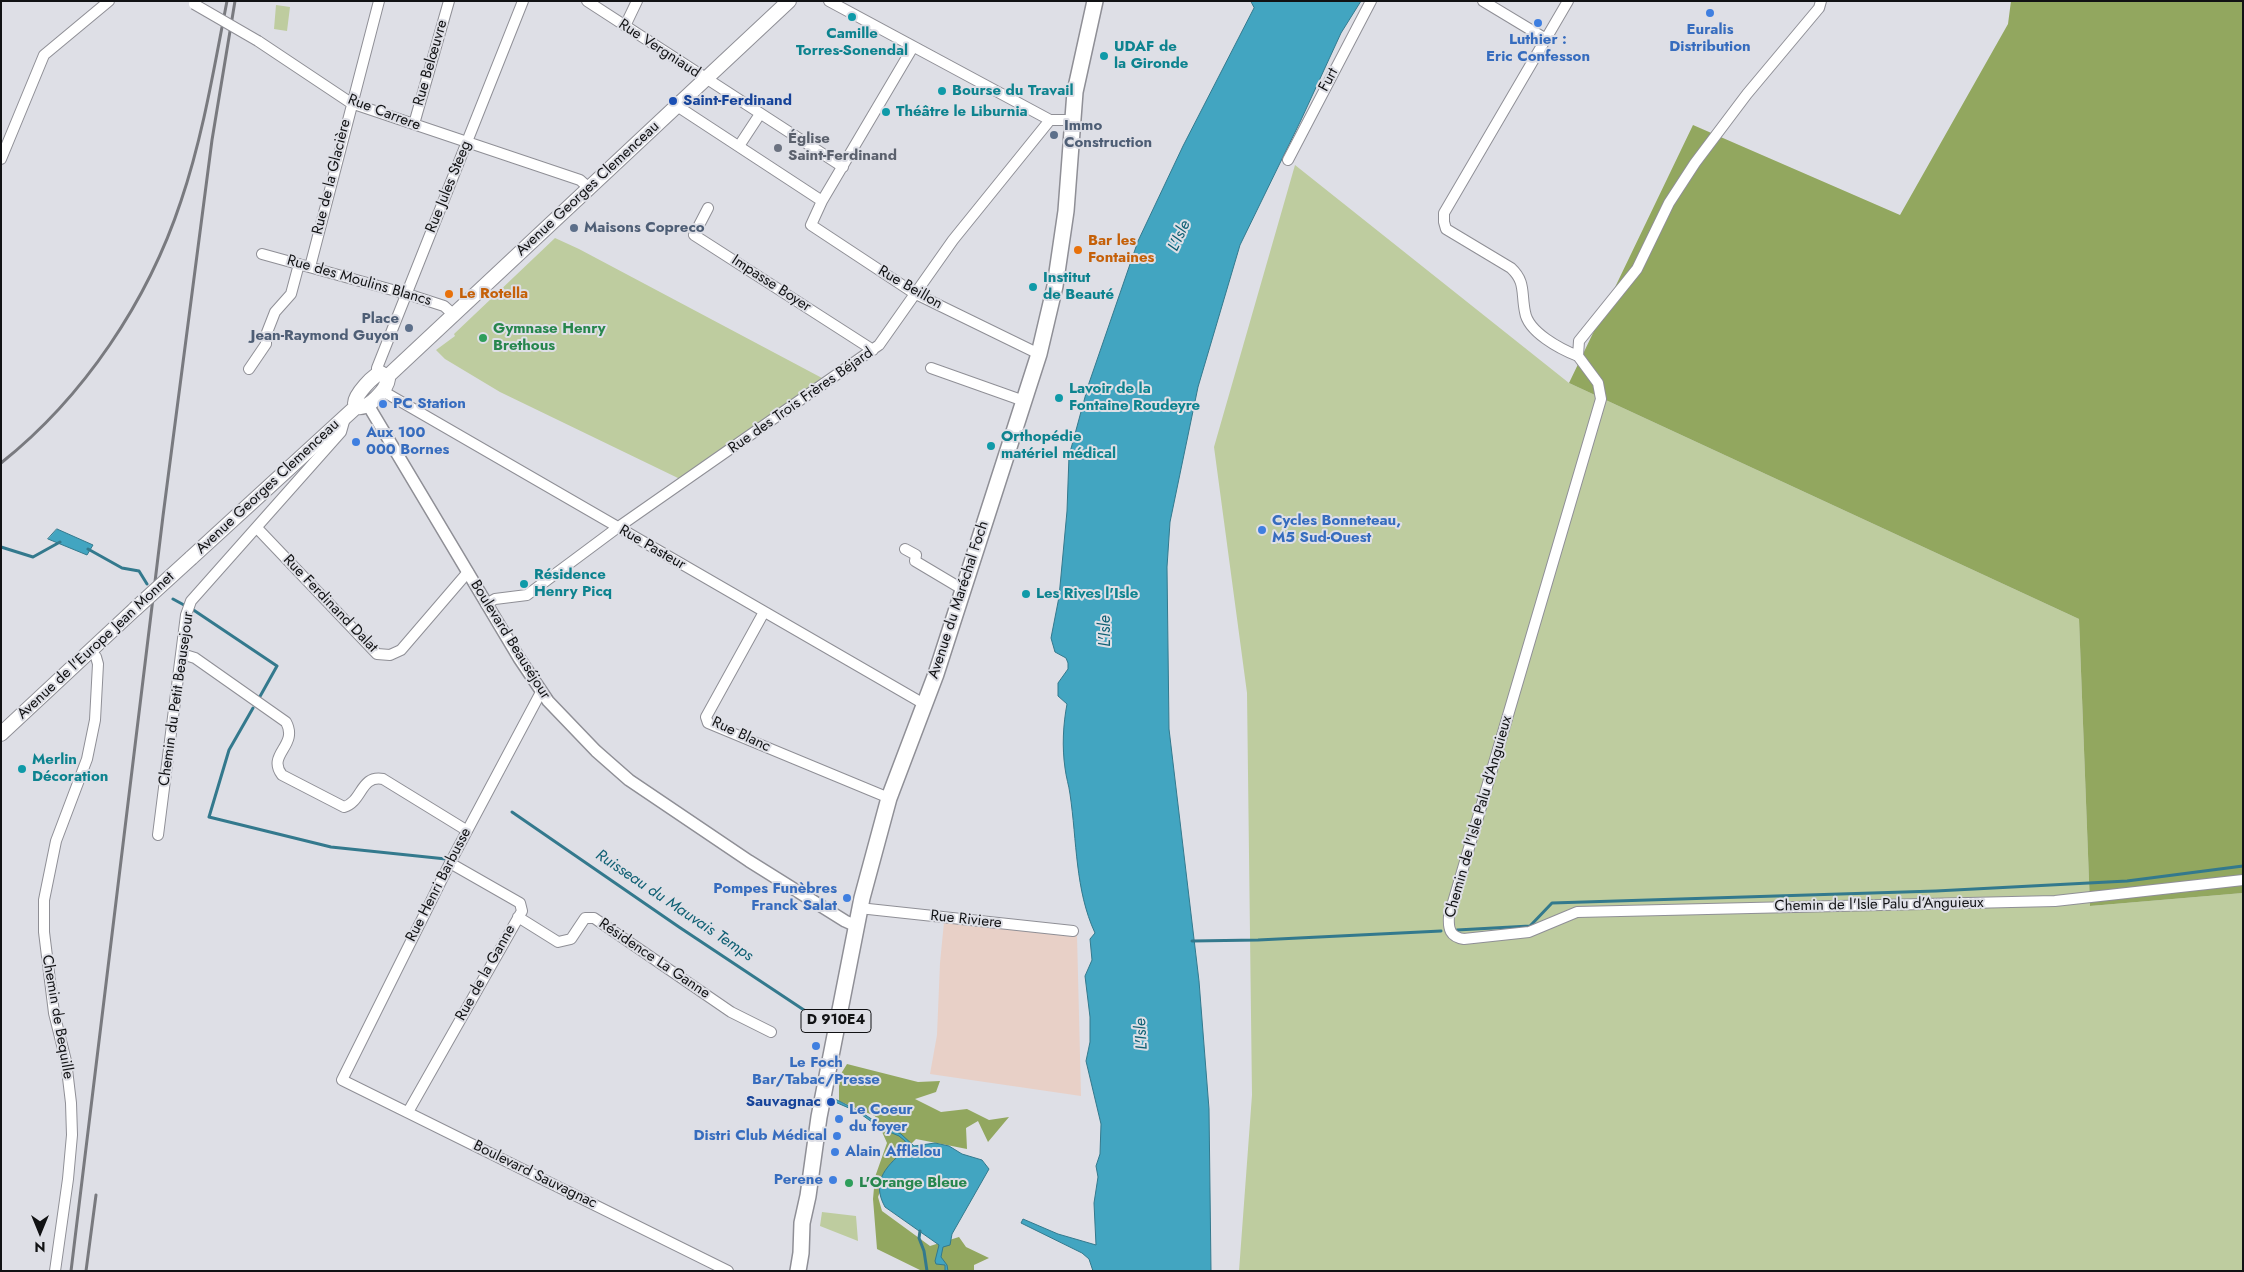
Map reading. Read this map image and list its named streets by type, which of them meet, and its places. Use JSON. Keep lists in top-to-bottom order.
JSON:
{
  "streets": {
    "main road": [
      "Avenue Georges Clemenceau",
      "Avenue du Maréchal Foch",
      "Avenue de l'Europe Jean Monnet",
      "D 910E4"
    ],
    "street": [
      "Rue Vergniaud",
      "Rue Belœuvre",
      "Furt",
      "Rue Carrere",
      "Rue de la Glacière",
      "Rue Jules Steeg",
      "Rue des Moulins Blancs",
      "Impasse Boyer",
      "Rue Beillon",
      "Rue des Trois Frères Béjard",
      "Rue Pasteur",
      "Rue Ferdinand Dalat",
      "Boulevard Beauséjour",
      "Chemin du Petit Beausejour",
      "Rue Blanc",
      "Chemin de l'Isle Palu d’Anguieux",
      "Rue Henri Barbusse",
      "Rue Riviere",
      "Résidence La Ganne",
      "Rue de la Ganne",
      "Chemin de Bequille",
      "Boulevard Sauvagnac"
    ]
  },
  "crossings": [
    ["Rue Vergniaud", "Avenue Georges Clemenceau"],
    ["Rue Belœuvre", "Rue Carrere"],
    ["Rue Carrere", "Rue de la Glacière"],
    ["Rue Carrere", "Rue Jules Steeg"],
    ["Rue Carrere", "Avenue Georges Clemenceau"],
    ["Rue de la Glacière", "Rue des Moulins Blancs"],
    ["Rue Jules Steeg", "Avenue Georges Clemenceau"],
    ["Rue Jules Steeg", "Rue des Moulins Blancs"],
    ["Avenue Georges Clemenceau", "Rue des Moulins Blancs"],
    ["Avenue Georges Clemenceau", "Rue Pasteur"],
    ["Avenue Georges Clemenceau", "Rue Ferdinand Dalat"],
    ["Avenue Georges Clemenceau", "Boulevard Beauséjour"],
    ["Avenue Georges Clemenceau", "Avenue de l'Europe Jean Monnet"],
    ["Avenue Georges Clemenceau", "Chemin du Petit Beausejour"],
    ["Impasse Boyer", "Rue des Trois Frères Béjard"],
    ["Rue Beillon", "Rue des Trois Frères Béjard"],
    ["Rue Beillon", "Avenue du Maréchal Foch"],
    ["Rue des Trois Frères Béjard", "Rue Pasteur"],
    ["Rue des Trois Frères Béjard", "Boulevard Beauséjour"],
    ["Rue Pasteur", "Avenue du Maréchal Foch"],
    ["Rue Pasteur", "Rue Blanc"],
    ["Avenue du Maréchal Foch", "Boulevard Beauséjour"],
    ["Avenue du Maréchal Foch", "Rue Blanc"],
    ["Avenue du Maréchal Foch", "Rue Riviere"],
    ["Rue Ferdinand Dalat", "Boulevard Beauséjour"],
    ["Rue Ferdinand Dalat", "Chemin du Petit Beausejour"],
    ["Boulevard Beauséjour", "Rue Henri Barbusse"],
    ["Avenue de l'Europe Jean Monnet", "Chemin de Bequille"],
    ["Rue Henri Barbusse", "Rue de la Ganne"],
    ["Rue Henri Barbusse", "Boulevard Sauvagnac"],
    ["Résidence La Ganne", "Rue de la Ganne"],
    ["Rue de la Ganne", "Boulevard Sauvagnac"]
  ],
  "water": ["L'Isle", "Ruisseau du Mauvais Temps"],
  "places": [
    "Euralis Distribution",
    "Camille Torres-Sonendal",
    "Luthier : Eric Confesson",
    "UDAF de la Gironde",
    "Bourse du Travail",
    "Saint-Ferdinand",
    "Théâtre le Liburnia",
    "Immo Construction",
    "Église Saint-Ferdinand",
    "Maisons Copreco",
    "Bar les Fontaines",
    "Institut de Beauté",
    "Le Rotella",
    "Place Jean-Raymond Guyon",
    "Gymnase Henry Brethous",
    "Lavoir de la Fontaine Roudeyre",
    "PC Station",
    "Aux 100 000 Bornes",
    "Orthopédie matériel médical",
    "Cycles Bonneteau, M5 Sud-Ouest",
    "Résidence Henry Picq",
    "Les Rives l'Isle",
    "Merlin Décoration",
    "Pompes Funèbres Franck Salat",
    "Le Foch Bar/Tabac/Presse",
    "Sauvagnac",
    "Le Coeur du foyer",
    "Distri Club Médical",
    "Alain Afflelou",
    "Perene",
    "L'Orange Bleue"
  ],
  "north": "bottom"
}
